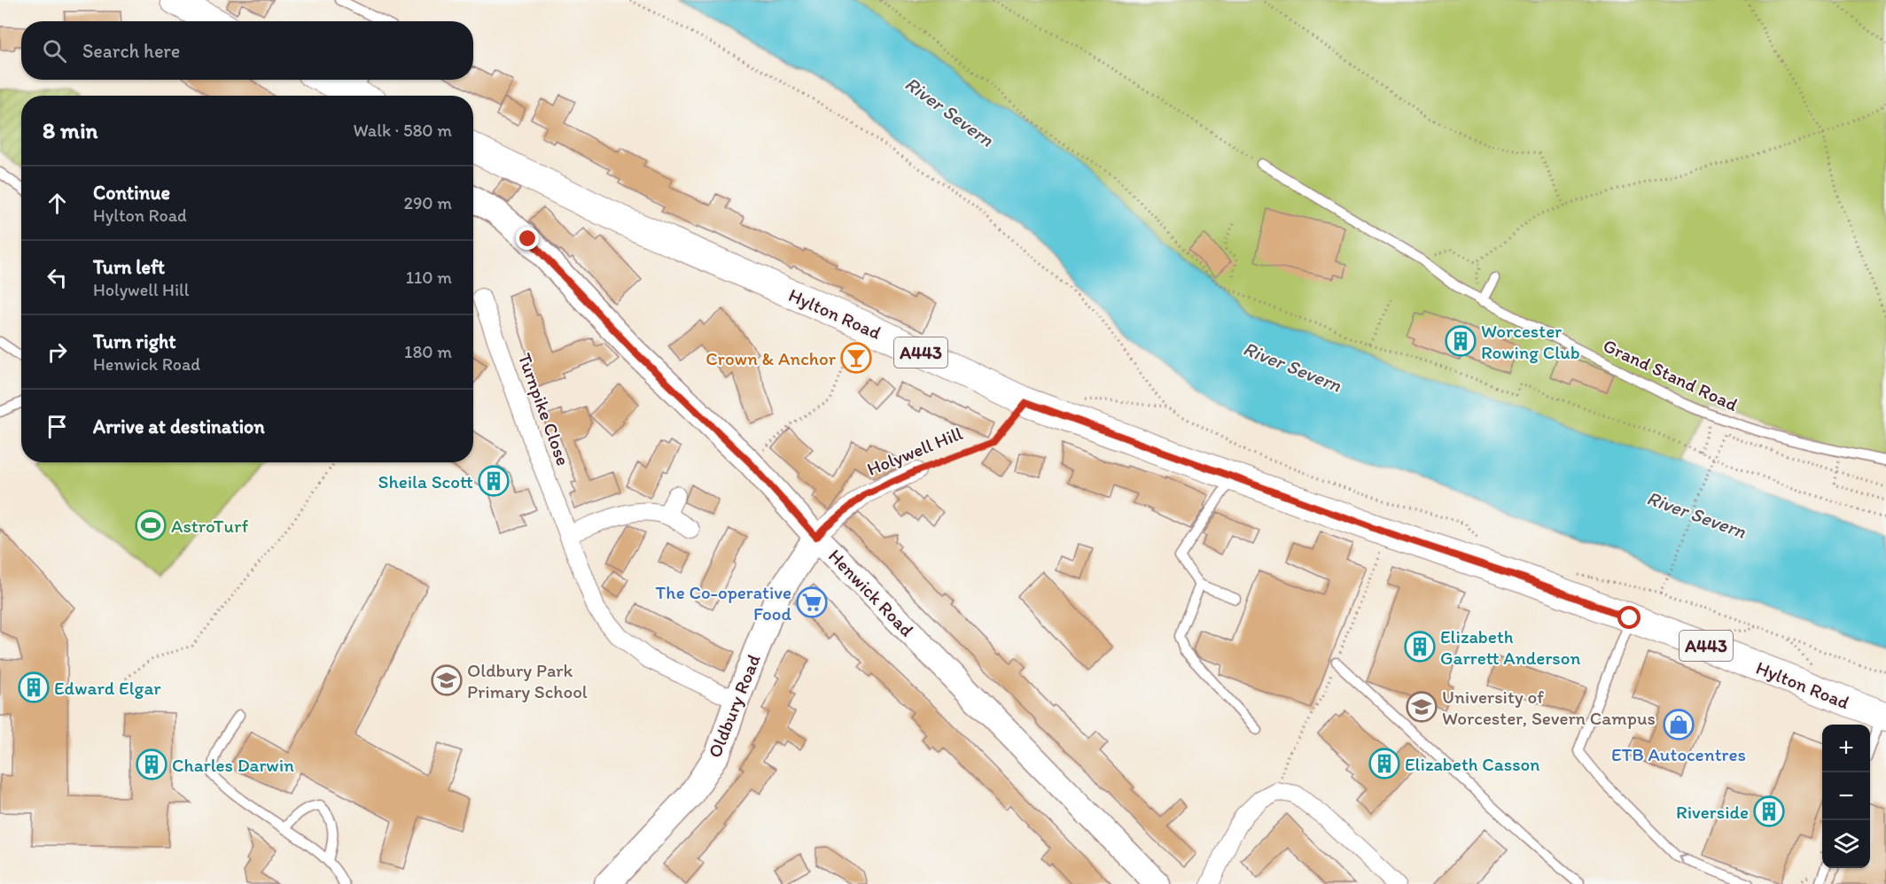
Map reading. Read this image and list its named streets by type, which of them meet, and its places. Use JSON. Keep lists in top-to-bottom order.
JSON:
{
  "streets": {
    "main road": [
      "Hylton Road",
      "A443",
      "Henwick Road",
      "Oldbury Road"
    ],
    "street": ["Turnpike Close", "Holywell Hill"],
    "lane": ["Grand Stand Road"]
  },
  "crossings": [
    ["Hylton Road", "Holywell Hill"],
    ["Turnpike Close", "Oldbury Road"],
    ["Holywell Hill", "Henwick Road"],
    ["Holywell Hill", "Oldbury Road"],
    ["Henwick Road", "Oldbury Road"]
  ],
  "water": ["River Severn"],
  "places": {
    "building": [
      "Worcester Rowing Club",
      "Sheila Scott",
      "Elizabeth Garrett Anderson",
      "Edward Elgar",
      "Elizabeth Casson",
      "Charles Darwin",
      "Riverside"
    ],
    "bar": ["Crown & Anchor"],
    "sports": ["AstroTurf"],
    "supermarket": ["The Co-operative Food"],
    "school or university": ["Oldbury Park Primary School", "University of Worcester, Severn Campus"],
    "shop": ["ETB Autocentres"]
  },
  "page": {
    "search": "Search here",
    "heading": ["8 min", "Walk · 580 m"],
    "list": [
      ["Continue", "Hylton Road", "290 m"],
      ["Turn left", "Holywell Hill", "110 m"],
      ["Turn right", "Henwick Road", "180 m"],
      "Arrive at destination"
    ],
    "map_buttons": ["+", "−"]
  }
}
